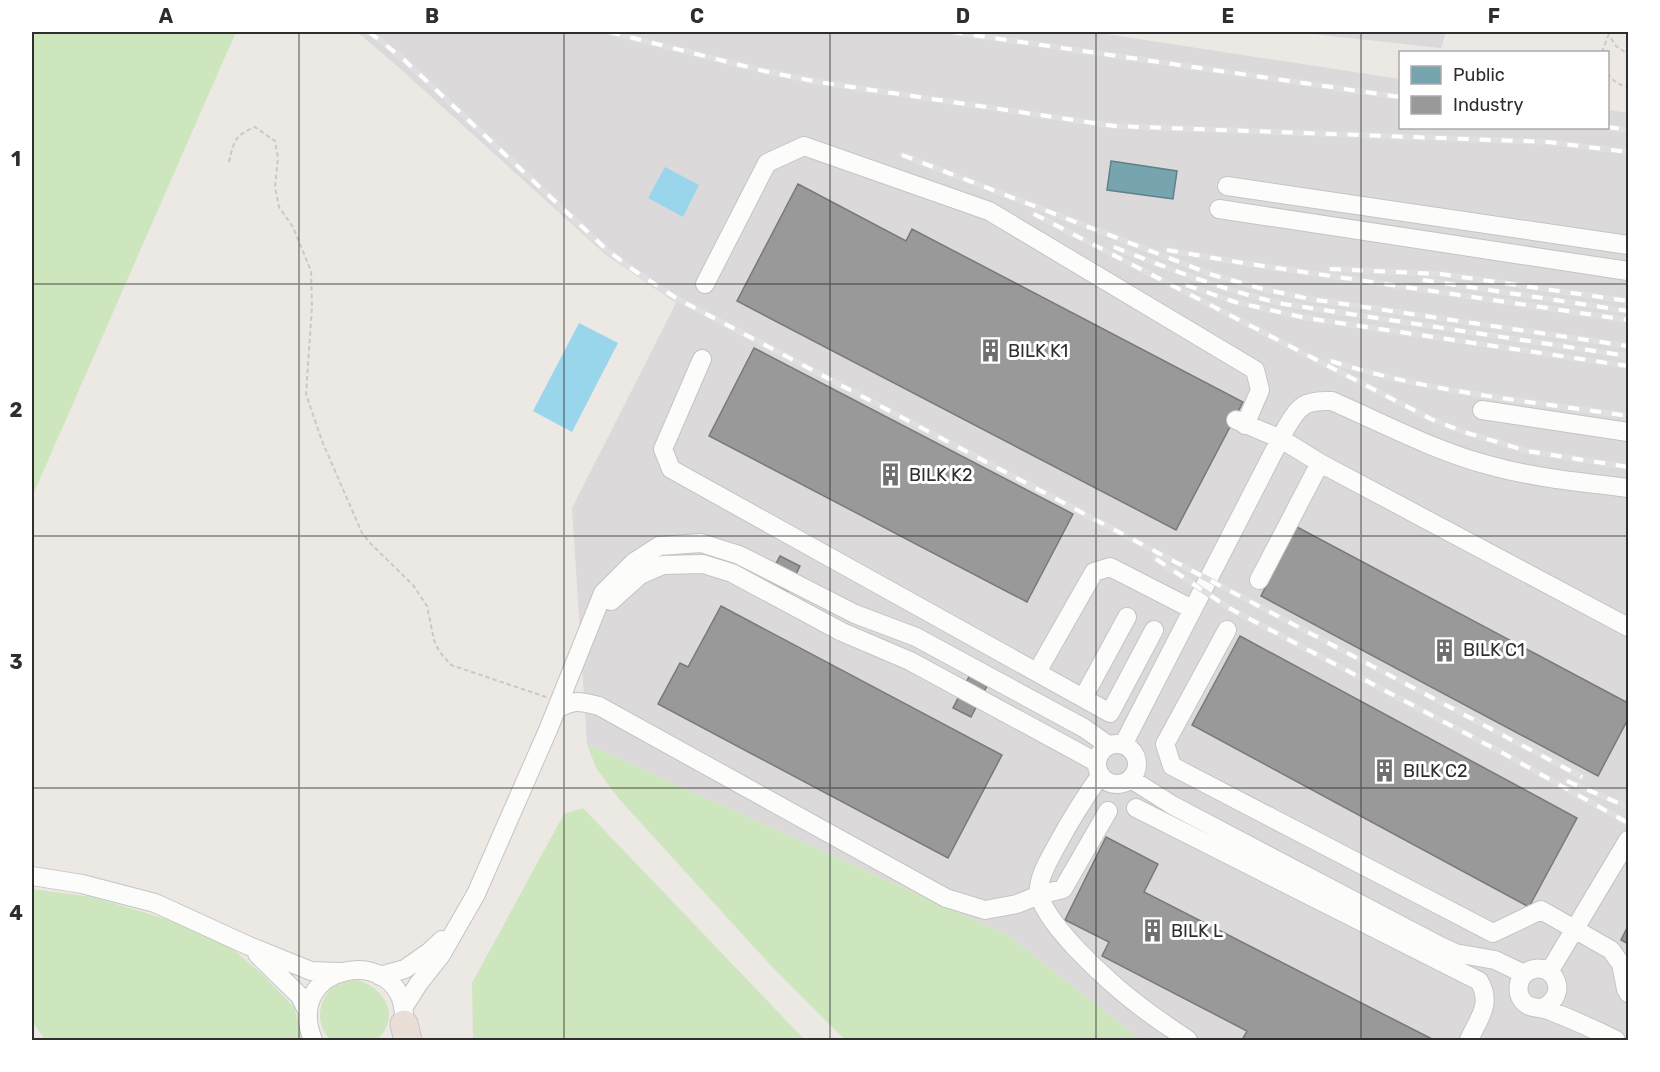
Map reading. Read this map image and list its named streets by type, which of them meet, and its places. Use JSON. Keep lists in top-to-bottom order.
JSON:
{
  "places": {
    "building": [
      "BILK K1",
      "BILK K2",
      "BILK C1",
      "BILK C2",
      "BILK L"
    ]
  },
  "legend": ["Public", "Industry"],
  "grid": {
    "columns": [
      "A",
      "B",
      "C",
      "D",
      "E",
      "F"
    ],
    "rows": [
      "1",
      "2",
      "3",
      "4"
    ]
  }
}
